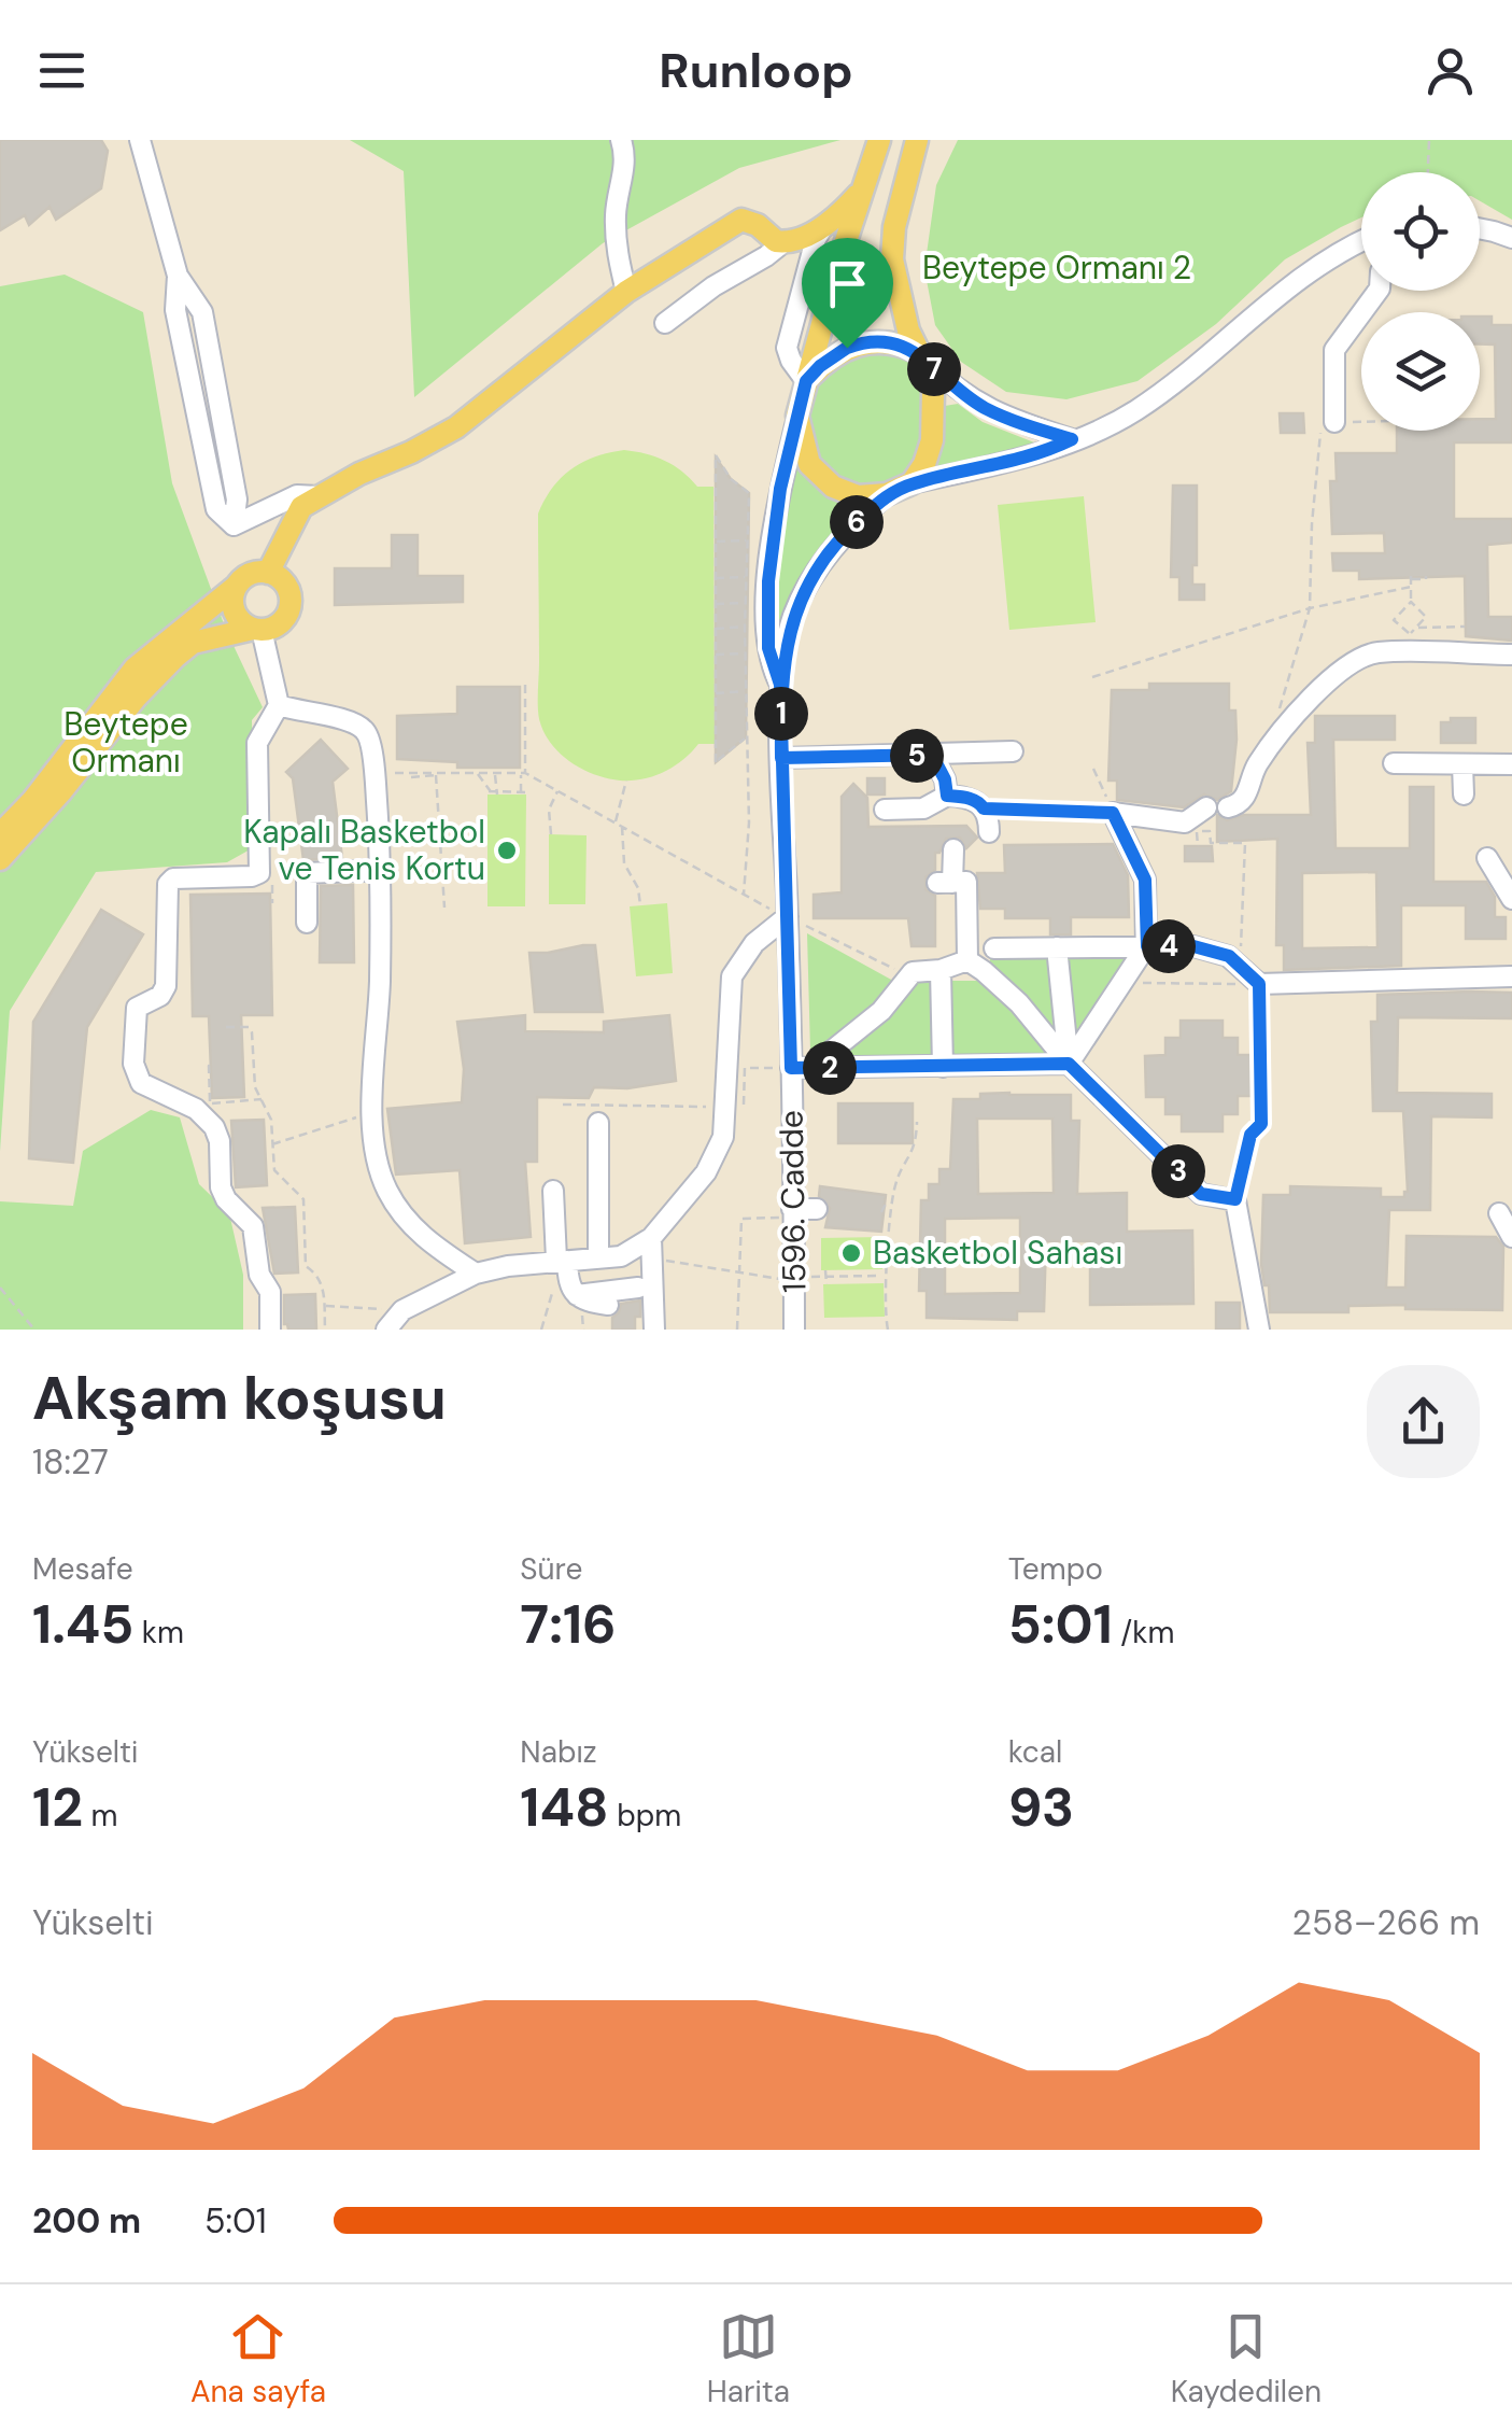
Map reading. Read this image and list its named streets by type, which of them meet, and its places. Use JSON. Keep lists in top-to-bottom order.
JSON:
{
  "streets": {
    "main road": ["1596. Cadde"]
  },
  "parks": ["Beytepe Ormanı 2", "Beytepe Ormanı"],
  "places": ["Kapalı Basketbol ve Tenis Kortu", "Basketbol Sahası"],
  "page": {
    "header": "Runloop",
    "pins": [
      "7",
      "6",
      "1",
      "5",
      "4",
      "2",
      "3"
    ],
    "heading": ["Akşam koşusu", "18:27"],
    "stats": [
      ["Mesafe", "1.45 km"],
      ["Süre", "7:16"],
      ["Tempo", "5:01 /km"],
      ["Yükselti", "12 m"],
      ["Nabız", "148 bpm"],
      ["kcal", "93"]
    ],
    "chart": ["Yükselti", "258–266 m"],
    "list": [
      {
        "name": "200 m",
        "note": "5:01"
      }
    ],
    "tabs": ["Ana sayfa", "Harita", "Kaydedilen"]
  }
}
